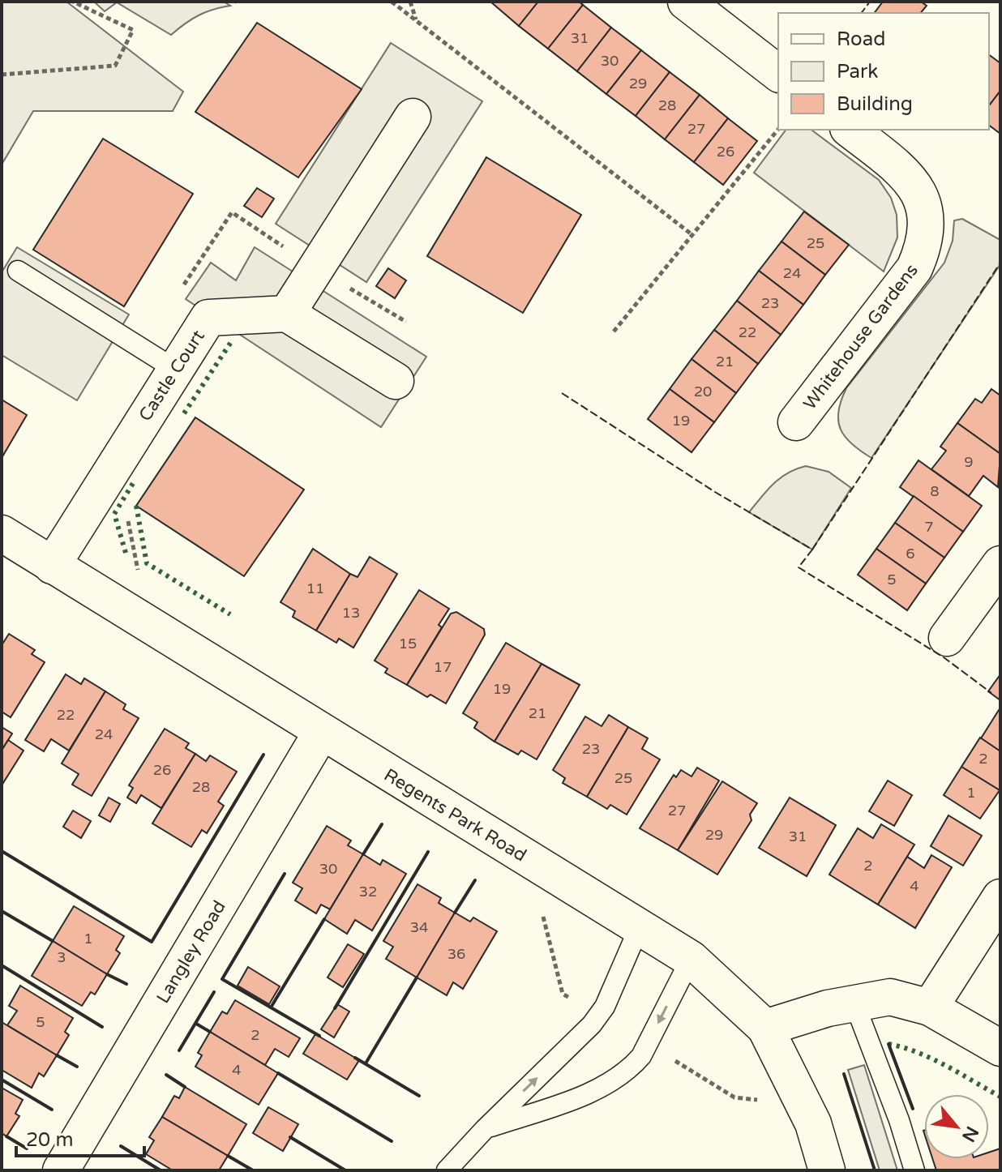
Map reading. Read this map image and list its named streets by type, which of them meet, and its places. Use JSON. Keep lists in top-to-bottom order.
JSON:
{
  "streets": {
    "street": [
      "Whitehouse Gardens",
      "Castle Court",
      "Regents Park Road",
      "Langley Road"
    ]
  },
  "crossings": [
    ["Castle Court", "Regents Park Road"],
    ["Regents Park Road", "Langley Road"]
  ],
  "house_numbers": [
    "31",
    "30",
    "29",
    "28",
    "27",
    "26",
    "25",
    "24",
    "23",
    "22",
    "21",
    "20",
    "19",
    "9",
    "8",
    "7",
    "6",
    "5",
    "11",
    "13",
    "15",
    "17",
    "19",
    "21",
    "22",
    "24",
    "23",
    "2",
    "26",
    "25",
    "28",
    "1",
    "27",
    "29",
    "31",
    "2",
    "30",
    "4",
    "32",
    "34",
    "1",
    "36",
    "3",
    "5",
    "2",
    "4"
  ],
  "legend": ["Road", "Park", "Building"],
  "scale_bar": "20 m",
  "north": "bottom right"
}
